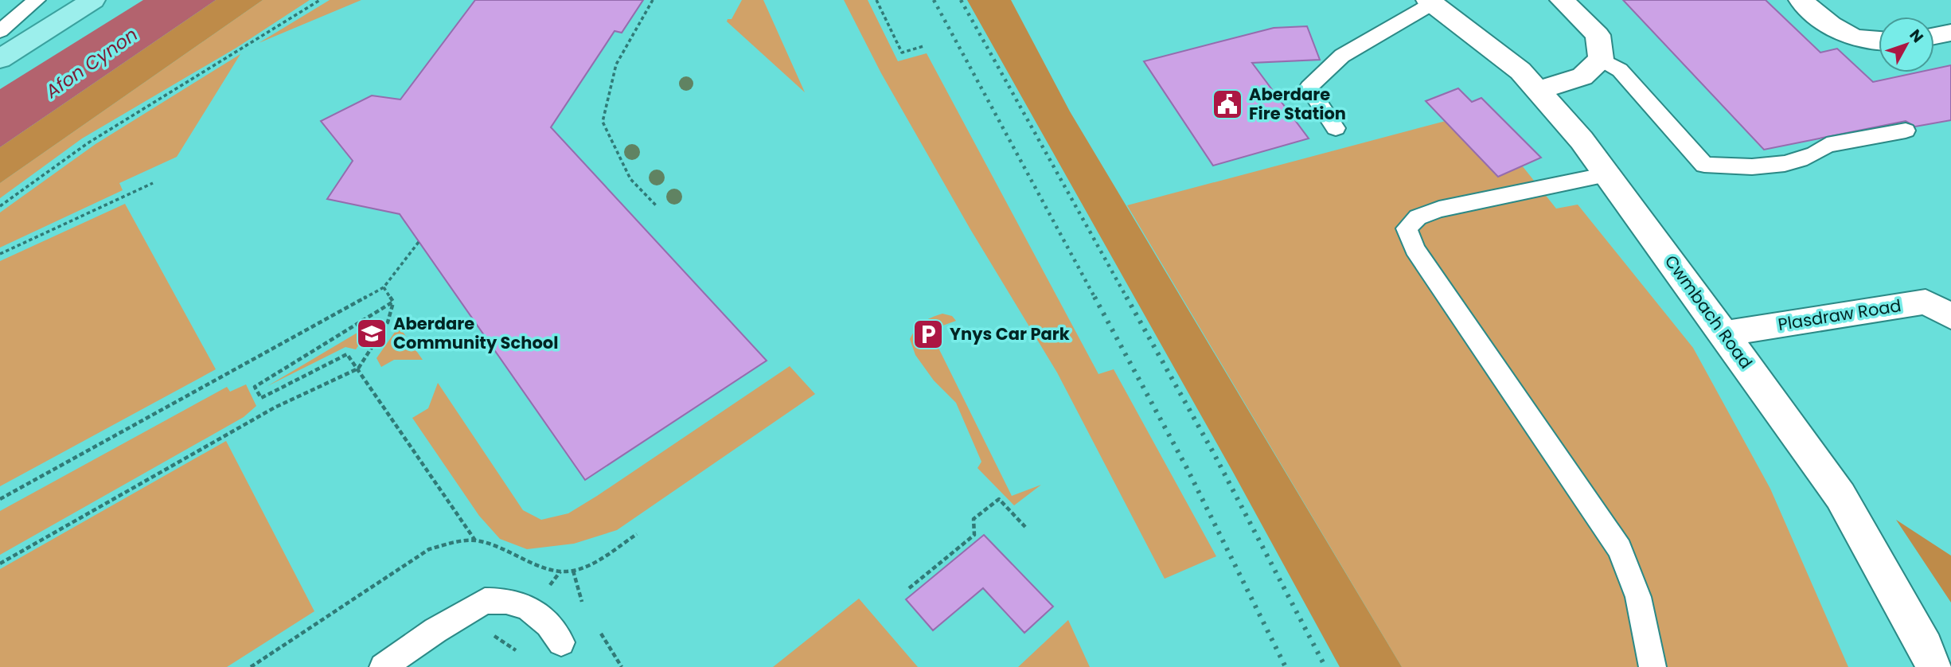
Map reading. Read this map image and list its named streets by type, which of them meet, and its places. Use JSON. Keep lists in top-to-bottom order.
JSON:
{
  "streets": {
    "street": ["Cwmbach Road", "Plasdraw Road"]
  },
  "crossings": [
    ["Cwmbach Road", "Plasdraw Road"]
  ],
  "water": ["Afon Cynon"],
  "places": {
    "public building": ["Aberdare Fire Station"],
    "school or university": ["Aberdare Community School"],
    "parking": ["Ynys Car Park"]
  },
  "north": "top right"
}
